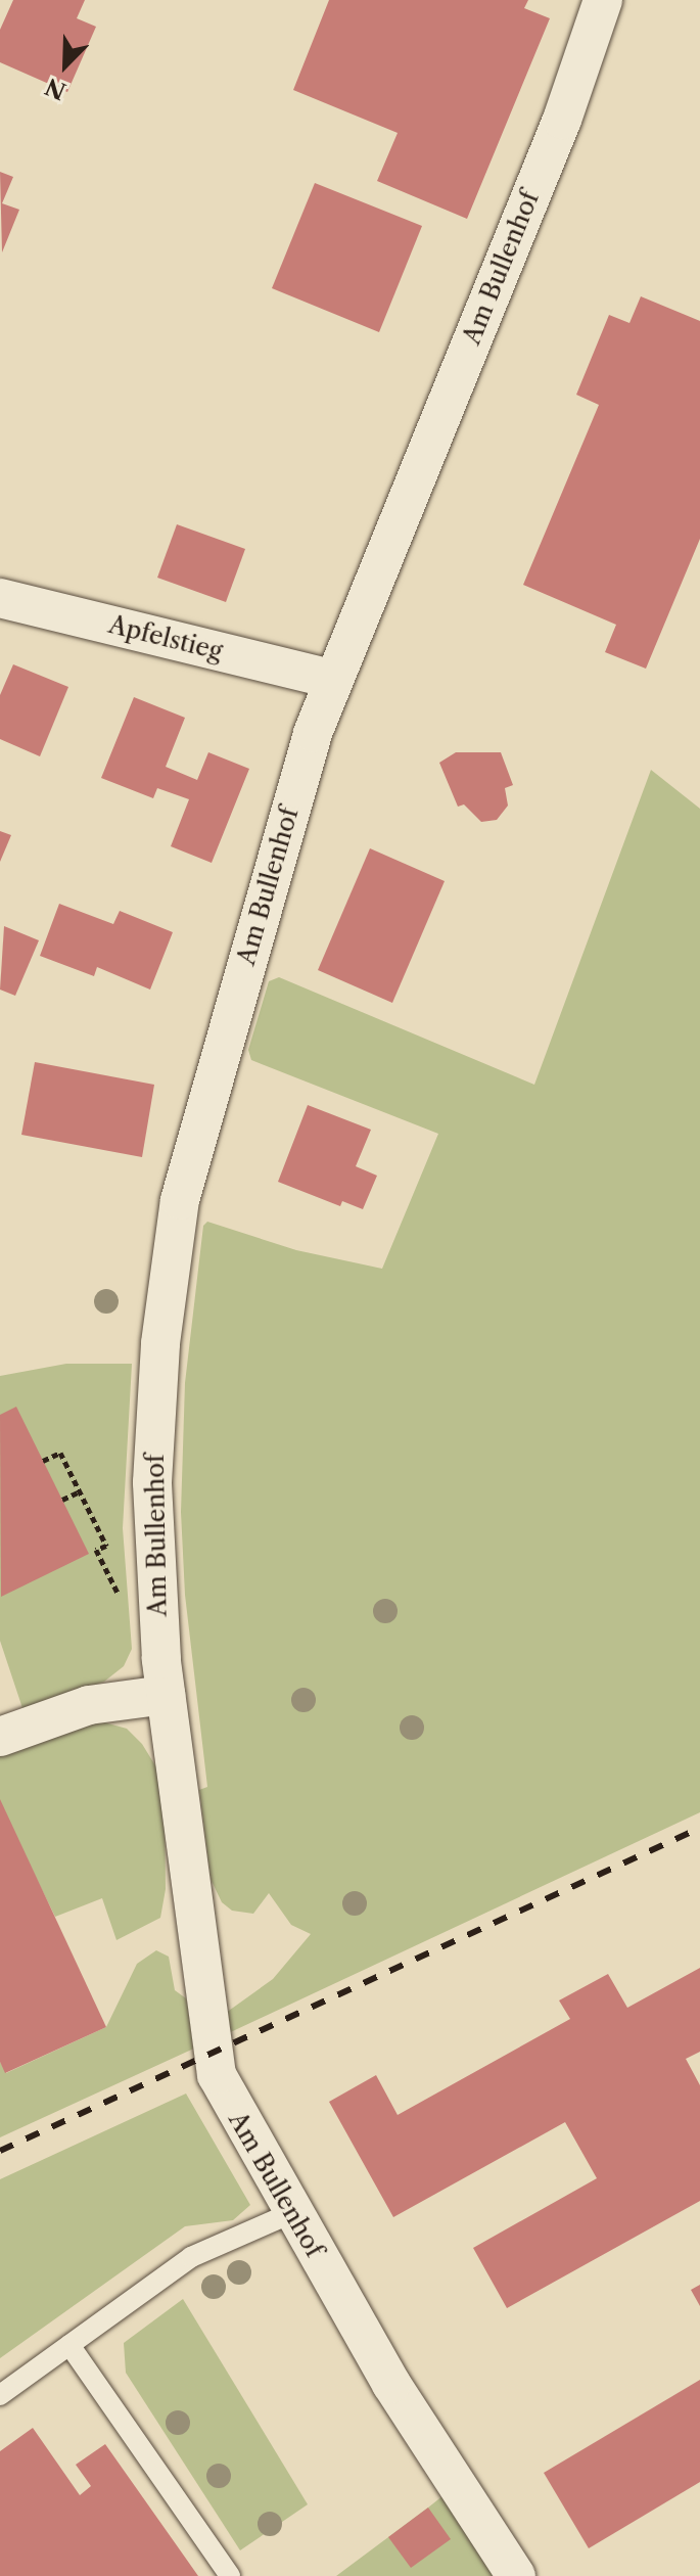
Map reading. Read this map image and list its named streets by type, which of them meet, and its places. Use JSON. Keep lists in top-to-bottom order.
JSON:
{
  "streets": {
    "street": ["Am Bullenhof", "Apfelstieg"]
  },
  "crossings": [
    ["Am Bullenhof", "Apfelstieg"]
  ],
  "north": "bottom left"
}
